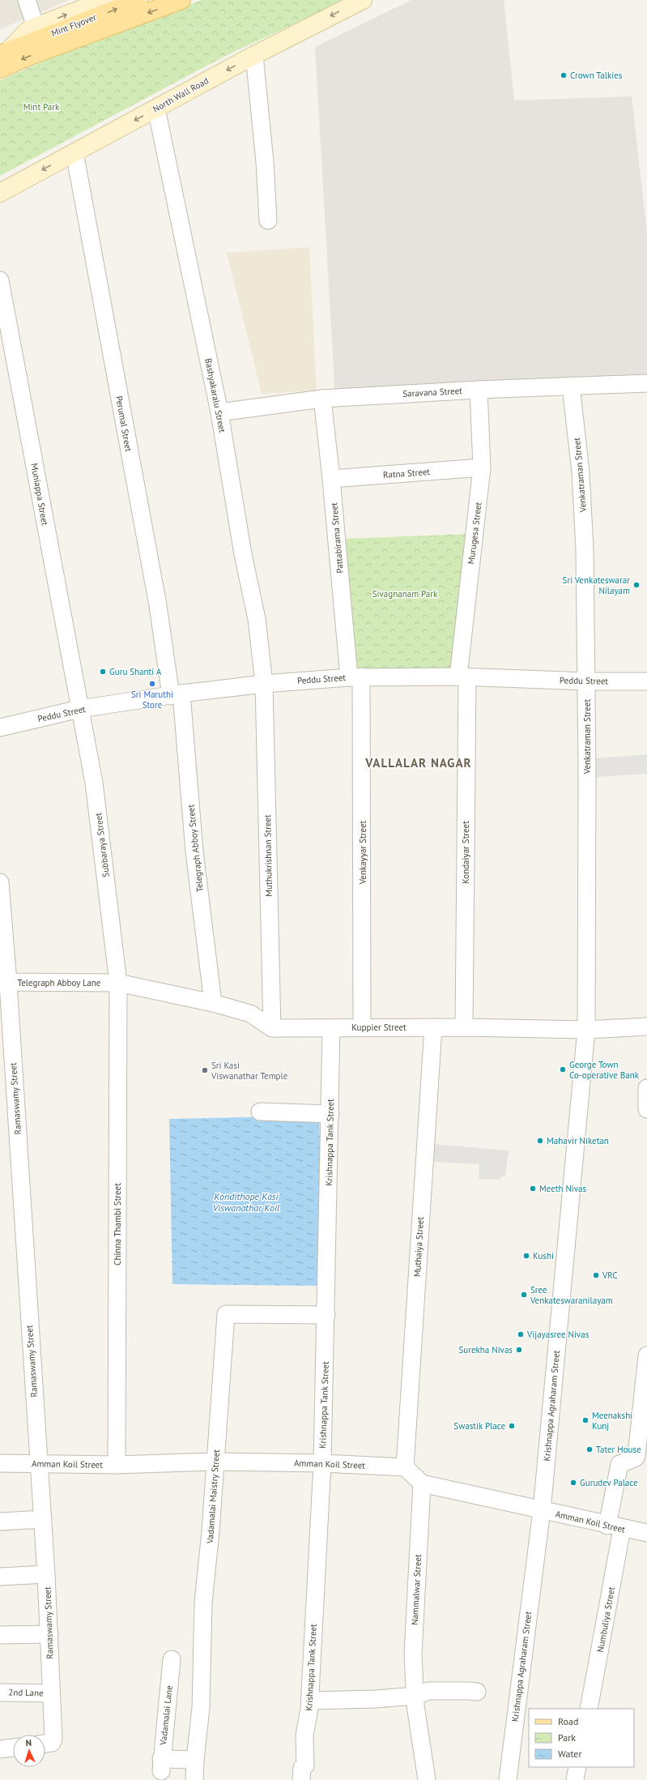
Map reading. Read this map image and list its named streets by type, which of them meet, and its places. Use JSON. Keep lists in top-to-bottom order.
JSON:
{
  "streets": {
    "main road": ["Mint Flyover", "North Wall Road"],
    "street": [
      "Saravana Street",
      "Bashyakaralu Street",
      "Perumal Street",
      "Ratna Street",
      "Venkatraman Street",
      "Muniappa Street",
      "Murugesa Street",
      "Pattabirama Street",
      "Peddu Street",
      "Subbaraya Street",
      "Telegraph Abboy Street",
      "Venkayyar Street",
      "Kondaiyar Street",
      "Muthukrishnan Street",
      "Telegraph Abboy Lane",
      "Kuppier Street",
      "Ramaswamy Street",
      "Krishnappa Tank Street",
      "Chinna Thambi Street",
      "Muthaiya Street",
      "Krishnappa Agraharam Street",
      "Amman Koil Street",
      "Vadamalai Maistry Street",
      "Nammalwar Street",
      "Numbuliya Street",
      "2nd Lane",
      "Vadamalai Lane"
    ]
  },
  "crossings": [
    ["North Wall Road", "Bashyakaralu Street"],
    ["North Wall Road", "Perumal Street"],
    ["Saravana Street", "Bashyakaralu Street"],
    ["Saravana Street", "Venkatraman Street"],
    ["Saravana Street", "Murugesa Street"],
    ["Saravana Street", "Pattabirama Street"],
    ["Bashyakaralu Street", "Peddu Street"],
    ["Bashyakaralu Street", "Muthukrishnan Street"],
    ["Perumal Street", "Peddu Street"],
    ["Perumal Street", "Telegraph Abboy Street"],
    ["Ratna Street", "Murugesa Street"],
    ["Ratna Street", "Pattabirama Street"],
    ["Venkatraman Street", "Peddu Street"],
    ["Venkatraman Street", "Kuppier Street"],
    ["Venkatraman Street", "Krishnappa Agraharam Street"],
    ["Muniappa Street", "Peddu Street"],
    ["Muniappa Street", "Subbaraya Street"],
    ["Murugesa Street", "Peddu Street"],
    ["Murugesa Street", "Kondaiyar Street"],
    ["Pattabirama Street", "Peddu Street"],
    ["Pattabirama Street", "Venkayyar Street"],
    ["Peddu Street", "Subbaraya Street"],
    ["Peddu Street", "Telegraph Abboy Street"],
    ["Peddu Street", "Venkayyar Street"],
    ["Peddu Street", "Kondaiyar Street"],
    ["Peddu Street", "Muthukrishnan Street"],
    ["Subbaraya Street", "Telegraph Abboy Lane"],
    ["Subbaraya Street", "Chinna Thambi Street"],
    ["Venkayyar Street", "Kuppier Street"],
    ["Kondaiyar Street", "Kuppier Street"],
    ["Muthukrishnan Street", "Kuppier Street"],
    ["Telegraph Abboy Lane", "Ramaswamy Street"],
    ["Telegraph Abboy Lane", "Chinna Thambi Street"],
    ["Kuppier Street", "Krishnappa Tank Street"],
    ["Kuppier Street", "Muthaiya Street"],
    ["Kuppier Street", "Krishnappa Agraharam Street"],
    ["Ramaswamy Street", "Amman Koil Street"],
    ["Ramaswamy Street", "2nd Lane"],
    ["Krishnappa Tank Street", "Amman Koil Street"],
    ["Krishnappa Tank Street", "Vadamalai Maistry Street"],
    ["Chinna Thambi Street", "Amman Koil Street"],
    ["Muthaiya Street", "Amman Koil Street"],
    ["Krishnappa Agraharam Street", "Amman Koil Street"],
    ["Amman Koil Street", "Vadamalai Maistry Street"],
    ["Amman Koil Street", "Nammalwar Street"],
    ["Amman Koil Street", "Numbuliya Street"],
    ["Vadamalai Maistry Street", "Vadamalai Lane"]
  ],
  "one_way": ["North Wall Road"],
  "districts": ["VALLALAR NAGAR"],
  "water": ["Kondithope Kasi Viswanathar Koil"],
  "parks": ["Mint Park", "Sivagnanam Park"],
  "places": [
    "Crown Talkies",
    "Sri Venkateswarar Nilayam",
    "Guru Shanti A",
    "Sri Maruthi Store",
    "George Town Co-operative Bank",
    "Sri Kasi Viswanathar Temple",
    "Mahavir Niketan",
    "Meeth Nivas",
    "Kushi",
    "VRC",
    "Sree Venkateswaranilayam",
    "Vijayasree Nivas",
    "Surekha Nivas",
    "Meenakshi Kunj",
    "Swastik Place",
    "Tater House",
    "Gurudev Palace"
  ],
  "legend": ["Road", "Park", "Water"],
  "north": "top"
}
